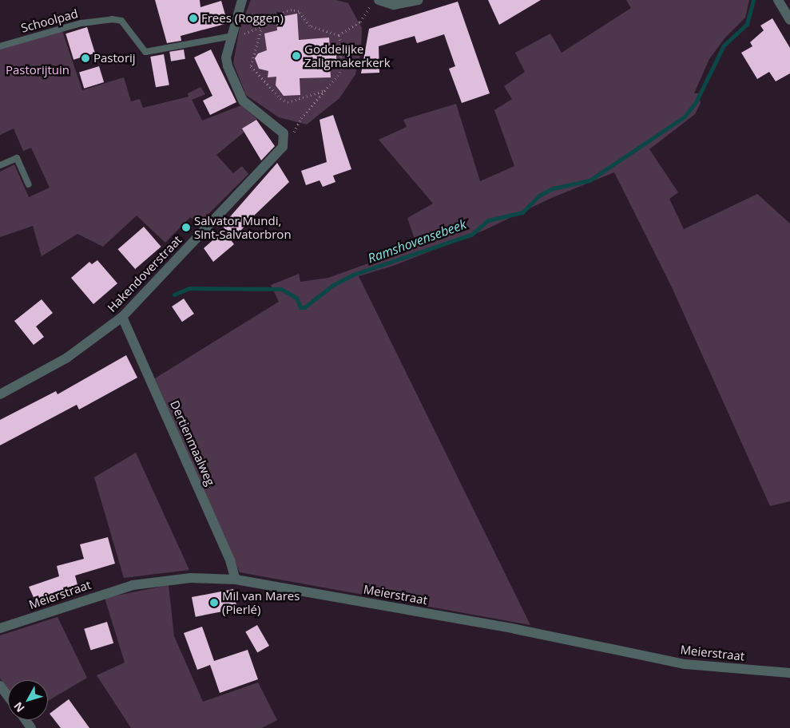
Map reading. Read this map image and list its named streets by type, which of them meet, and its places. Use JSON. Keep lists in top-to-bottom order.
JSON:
{
  "streets": {
    "street": ["Hakendoverstraat", "Dertienmaalweg", "Meierstraat"],
    "lane": ["Schoolpad"]
  },
  "crossings": [
    ["Schoolpad", "Hakendoverstraat"],
    ["Hakendoverstraat", "Dertienmaalweg"],
    ["Dertienmaalweg", "Meierstraat"]
  ],
  "water": ["Ramshovensebeek"],
  "parks": ["Pastorijtuin"],
  "places": [
    "Frees (Roggen)",
    "Goddelijke Zaligmakerkerk",
    "Pastorij",
    "Salvator Mundi, Sint-Salvatorbron",
    "Mil van Mares (Pierlé)"
  ],
  "north": "bottom left"
}
